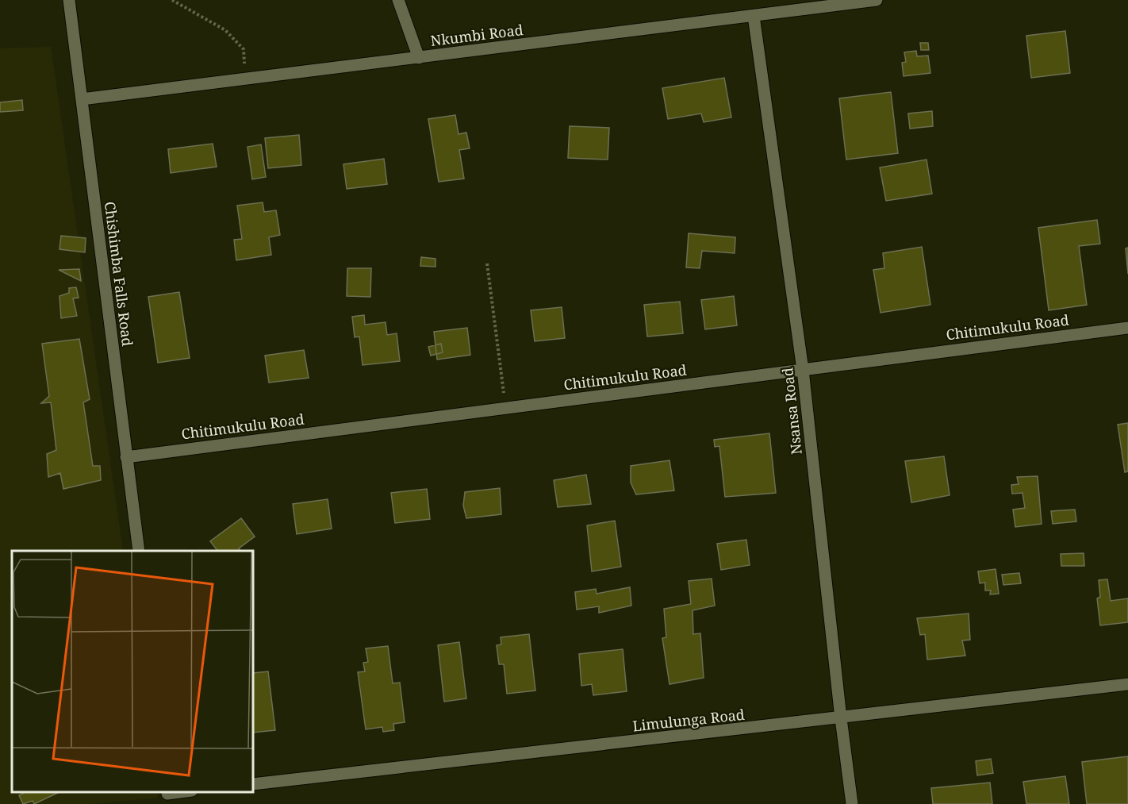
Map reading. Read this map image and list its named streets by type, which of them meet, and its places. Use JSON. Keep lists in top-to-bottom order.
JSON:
{
  "streets": {
    "street": [
      "Nkumbi Road",
      "Chishimba Falls Road",
      "Chitimukulu Road",
      "Nsansa Road",
      "Limulunga Road"
    ]
  },
  "crossings": [
    ["Nkumbi Road", "Chishimba Falls Road"],
    ["Nkumbi Road", "Nsansa Road"],
    ["Chishimba Falls Road", "Chitimukulu Road"],
    ["Chitimukulu Road", "Nsansa Road"],
    ["Nsansa Road", "Limulunga Road"]
  ]
}
